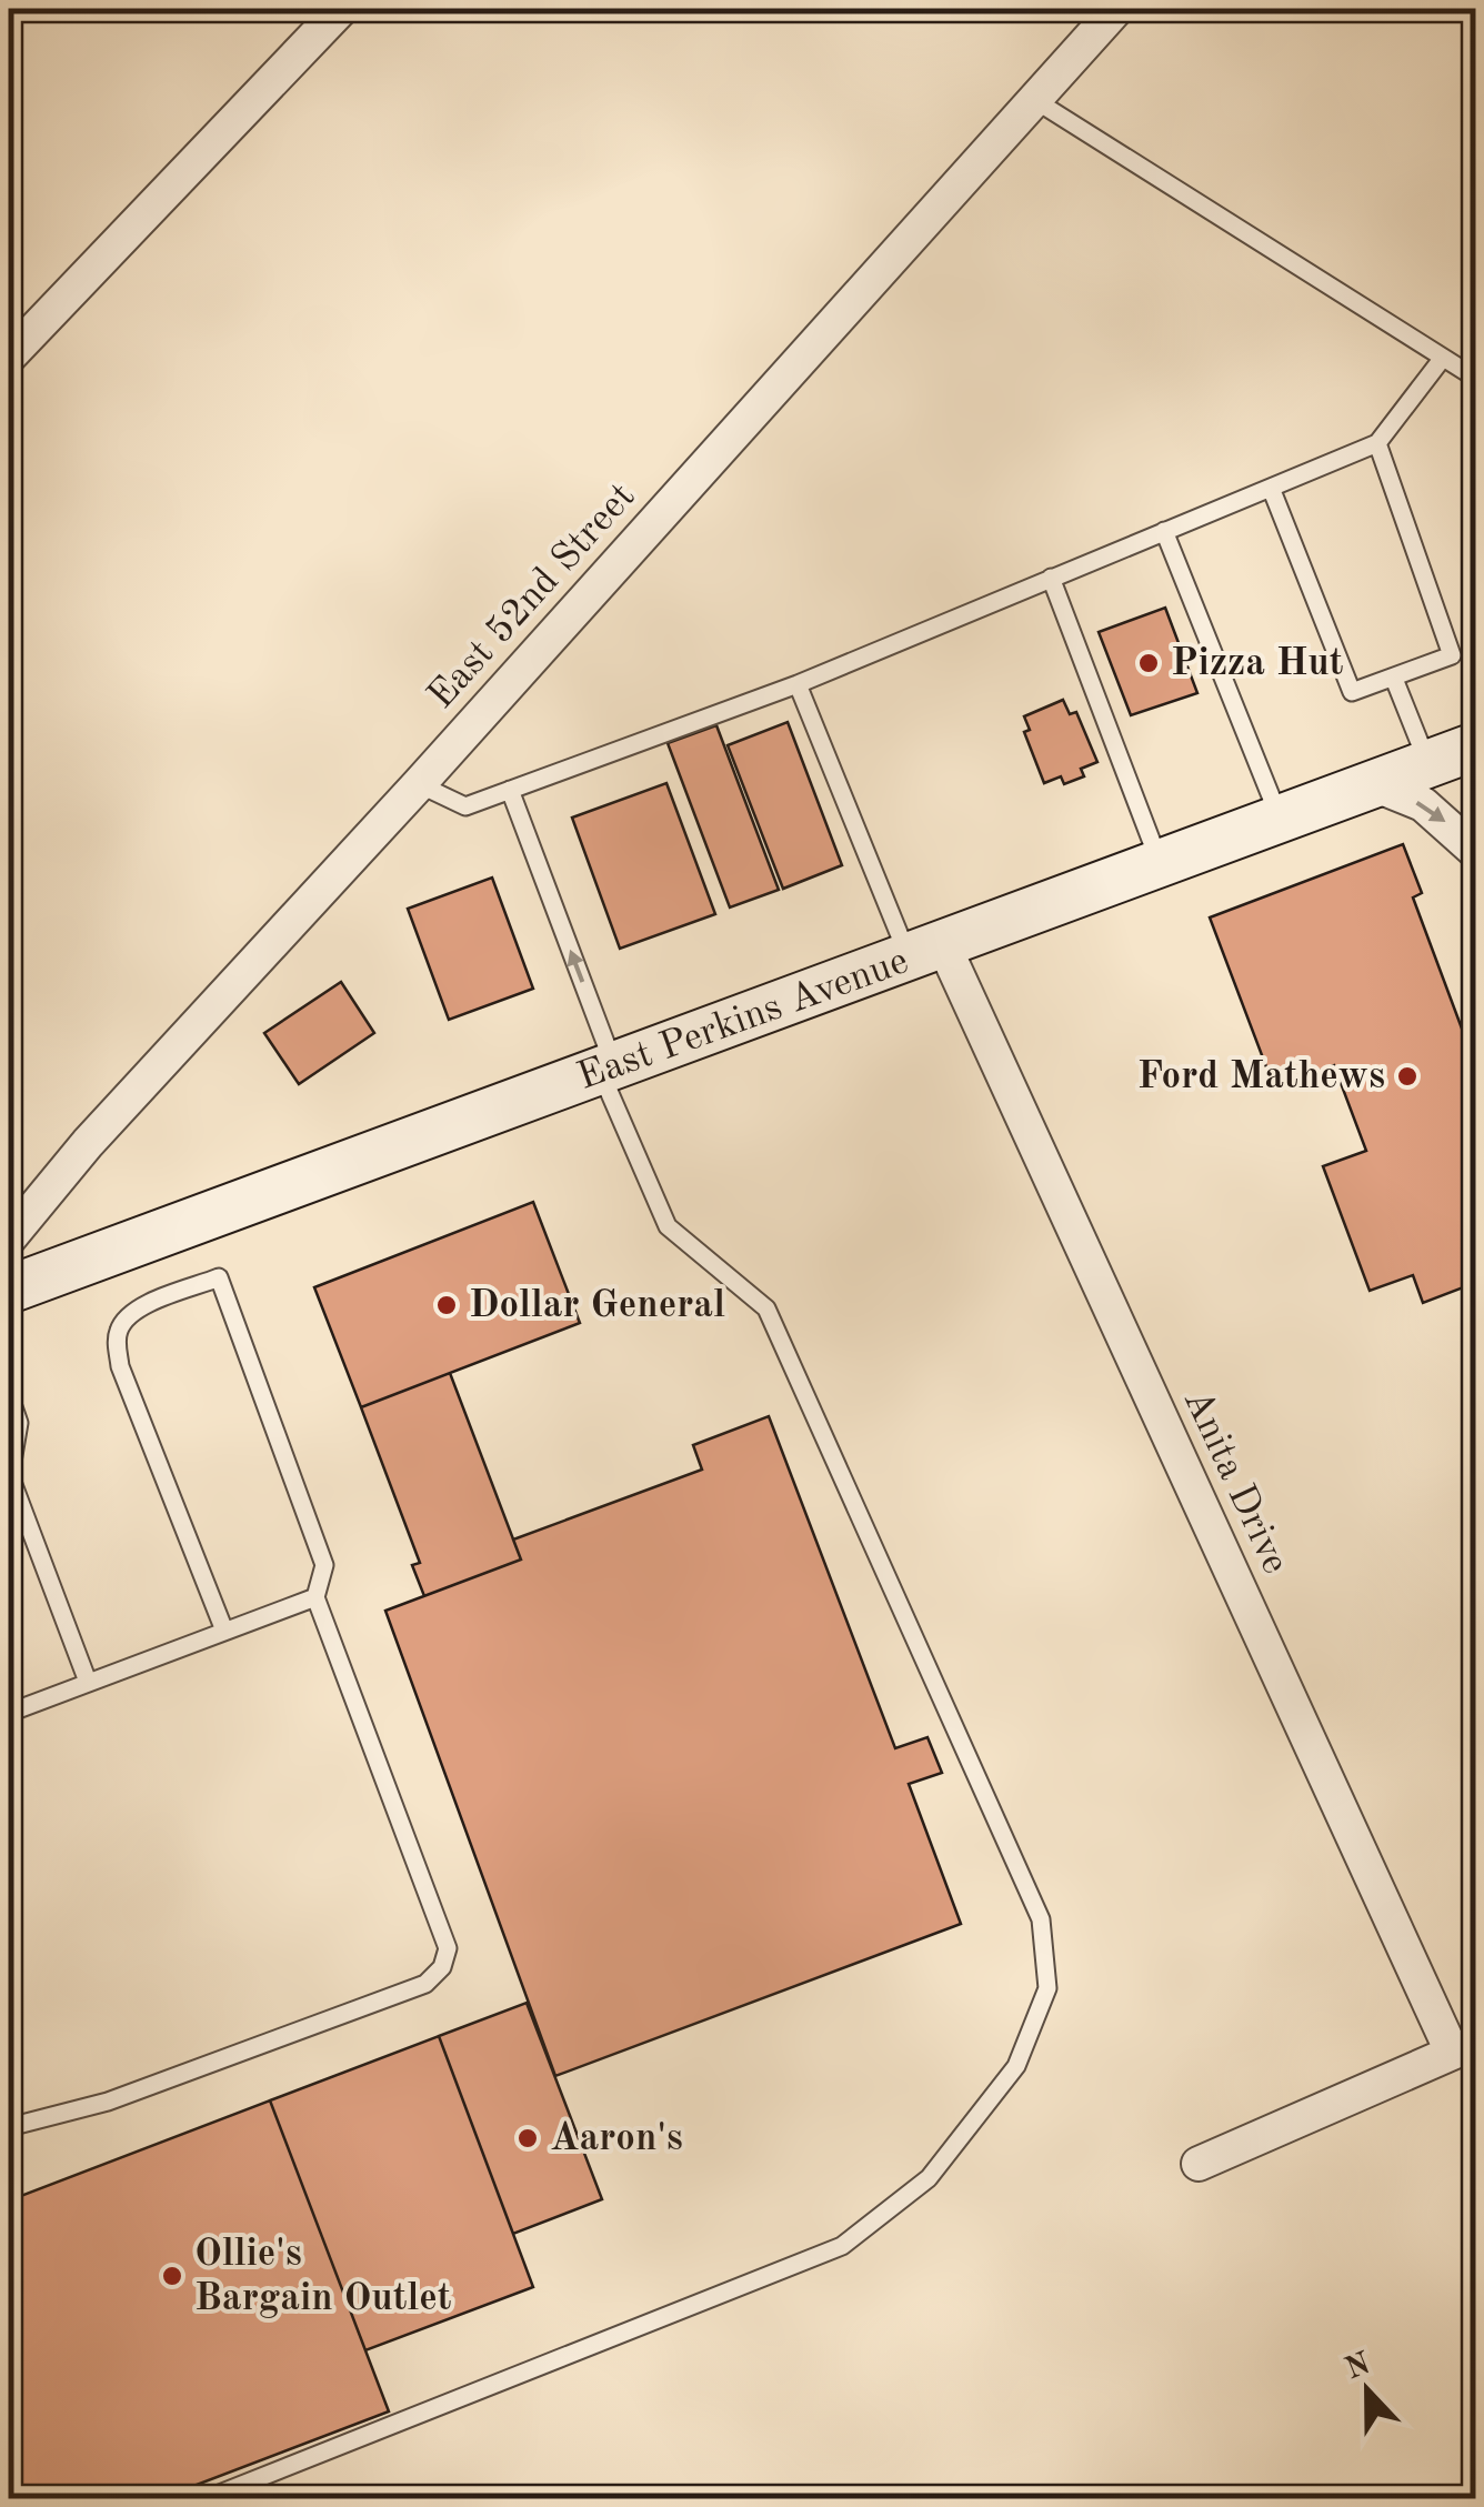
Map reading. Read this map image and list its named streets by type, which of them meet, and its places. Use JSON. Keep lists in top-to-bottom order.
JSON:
{
  "streets": {
    "main road": ["East Perkins Avenue"],
    "street": ["East 52nd Street", "Anita Drive"]
  },
  "crossings": [
    ["East Perkins Avenue", "Anita Drive"]
  ],
  "places": [
    "Pizza Hut",
    "Ford Mathews",
    "Dollar General",
    "Aaron's",
    "Ollie's Bargain Outlet"
  ],
  "north": "top"
}
